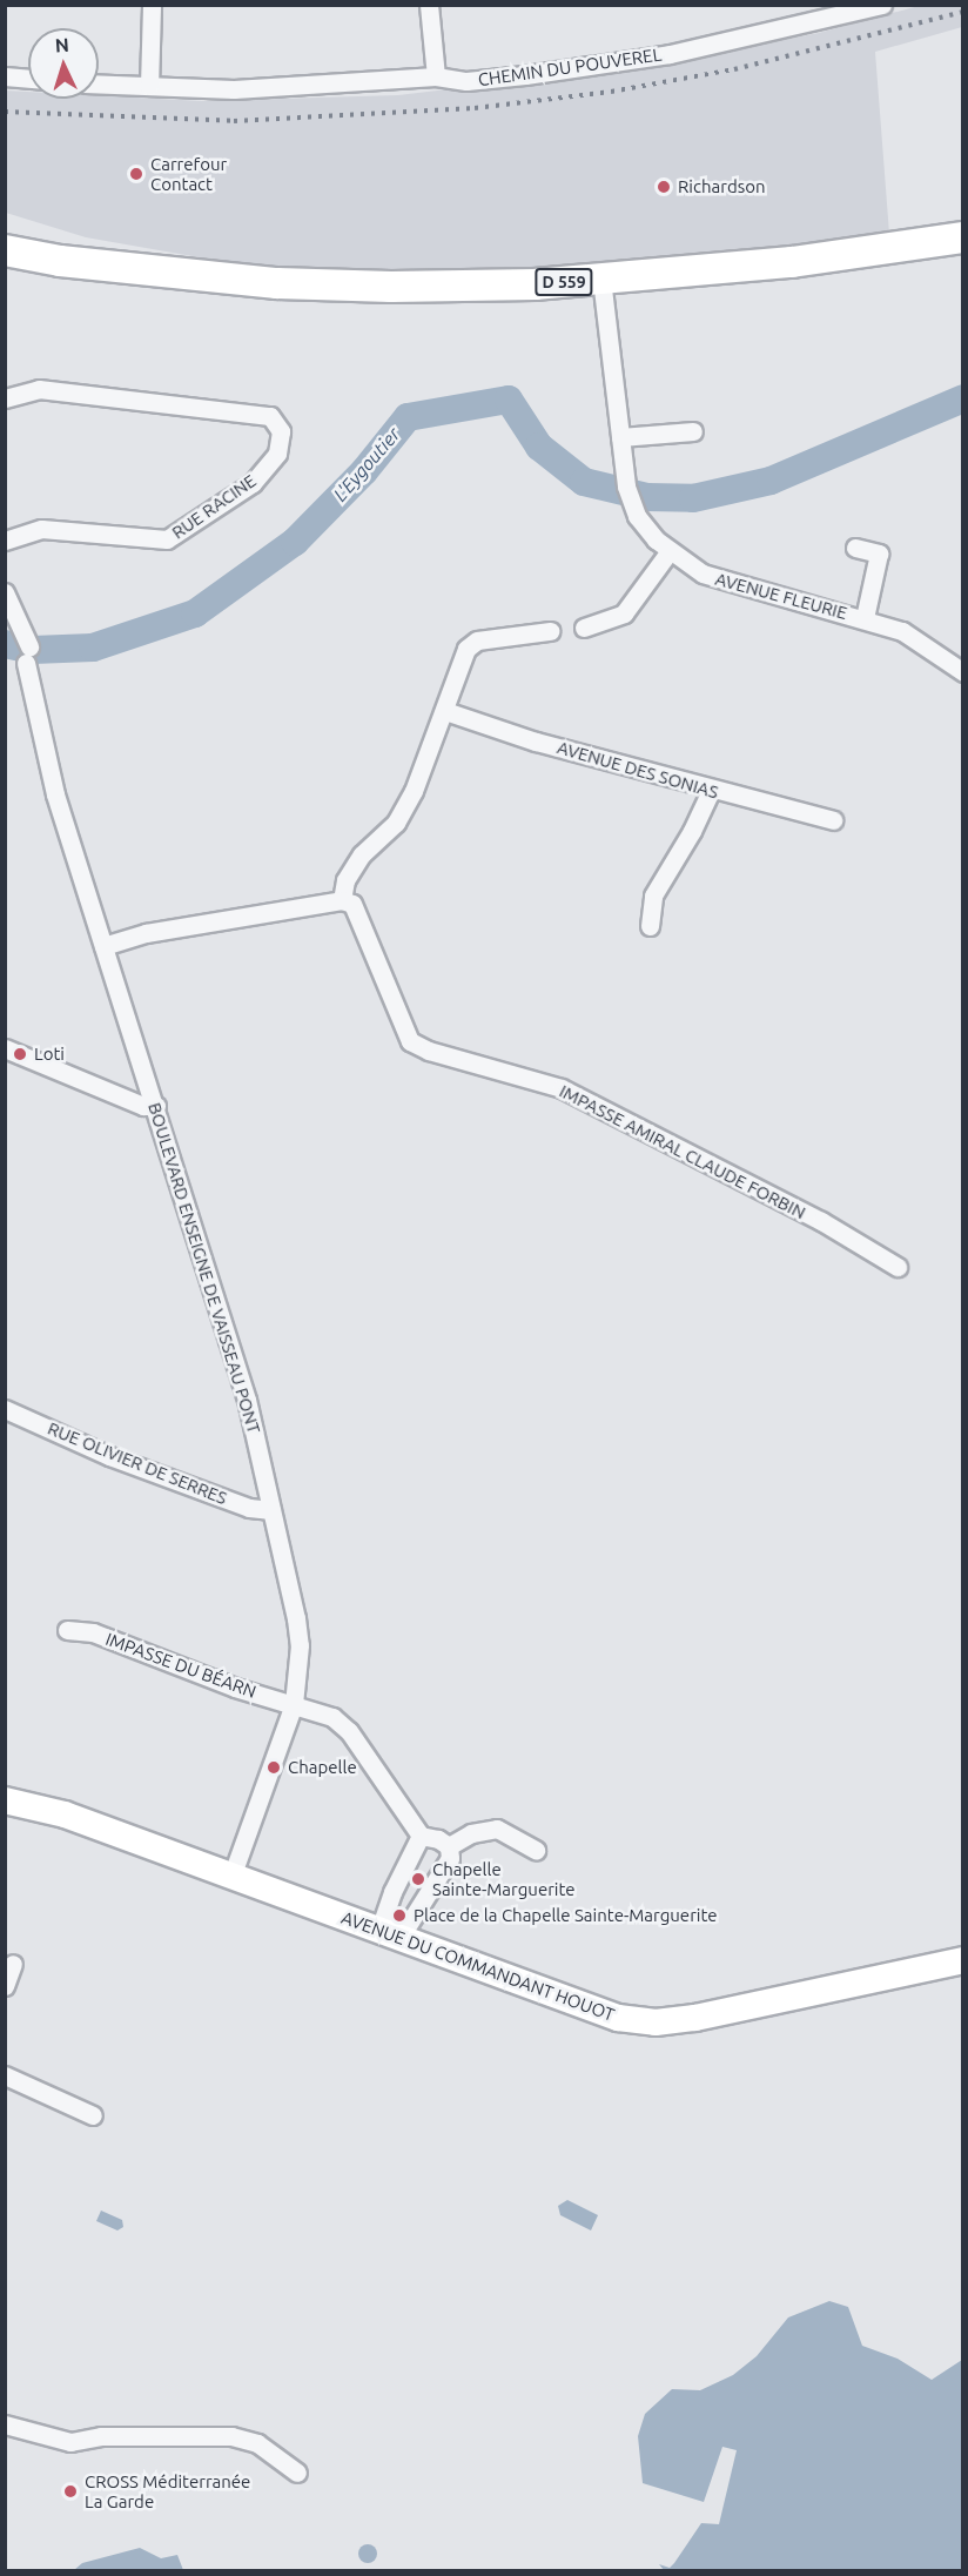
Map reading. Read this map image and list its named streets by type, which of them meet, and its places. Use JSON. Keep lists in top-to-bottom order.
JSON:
{
  "streets": {
    "main road": ["D 559", "AVENUE DU COMMANDANT HOUOT"],
    "street": [
      "CHEMIN DU POUVEREL",
      "RUE RACINE",
      "AVENUE FLEURIE",
      "AVENUE DES SONIAS",
      "IMPASSE AMIRAL CLAUDE FORBIN",
      "BOULEVARD ENSEIGNE DE VAISSEAU PONT",
      "RUE OLIVIER DE SERRES",
      "IMPASSE DU BÉARN"
    ]
  },
  "crossings": [
    ["D 559", "AVENUE FLEURIE"],
    ["BOULEVARD ENSEIGNE DE VAISSEAU PONT", "RUE OLIVIER DE SERRES"],
    ["BOULEVARD ENSEIGNE DE VAISSEAU PONT", "IMPASSE DU BÉARN"],
    ["BOULEVARD ENSEIGNE DE VAISSEAU PONT", "AVENUE DU COMMANDANT HOUOT"]
  ],
  "water": ["L'Eygoutier"],
  "places": [
    "Carrefour Contact",
    "Richardson",
    "Loti",
    "Chapelle",
    "Chapelle Sainte-Marguerite",
    "Place de la Chapelle Sainte-Marguerite",
    "CROSS Méditerranée La Garde"
  ],
  "north": "top"
}
